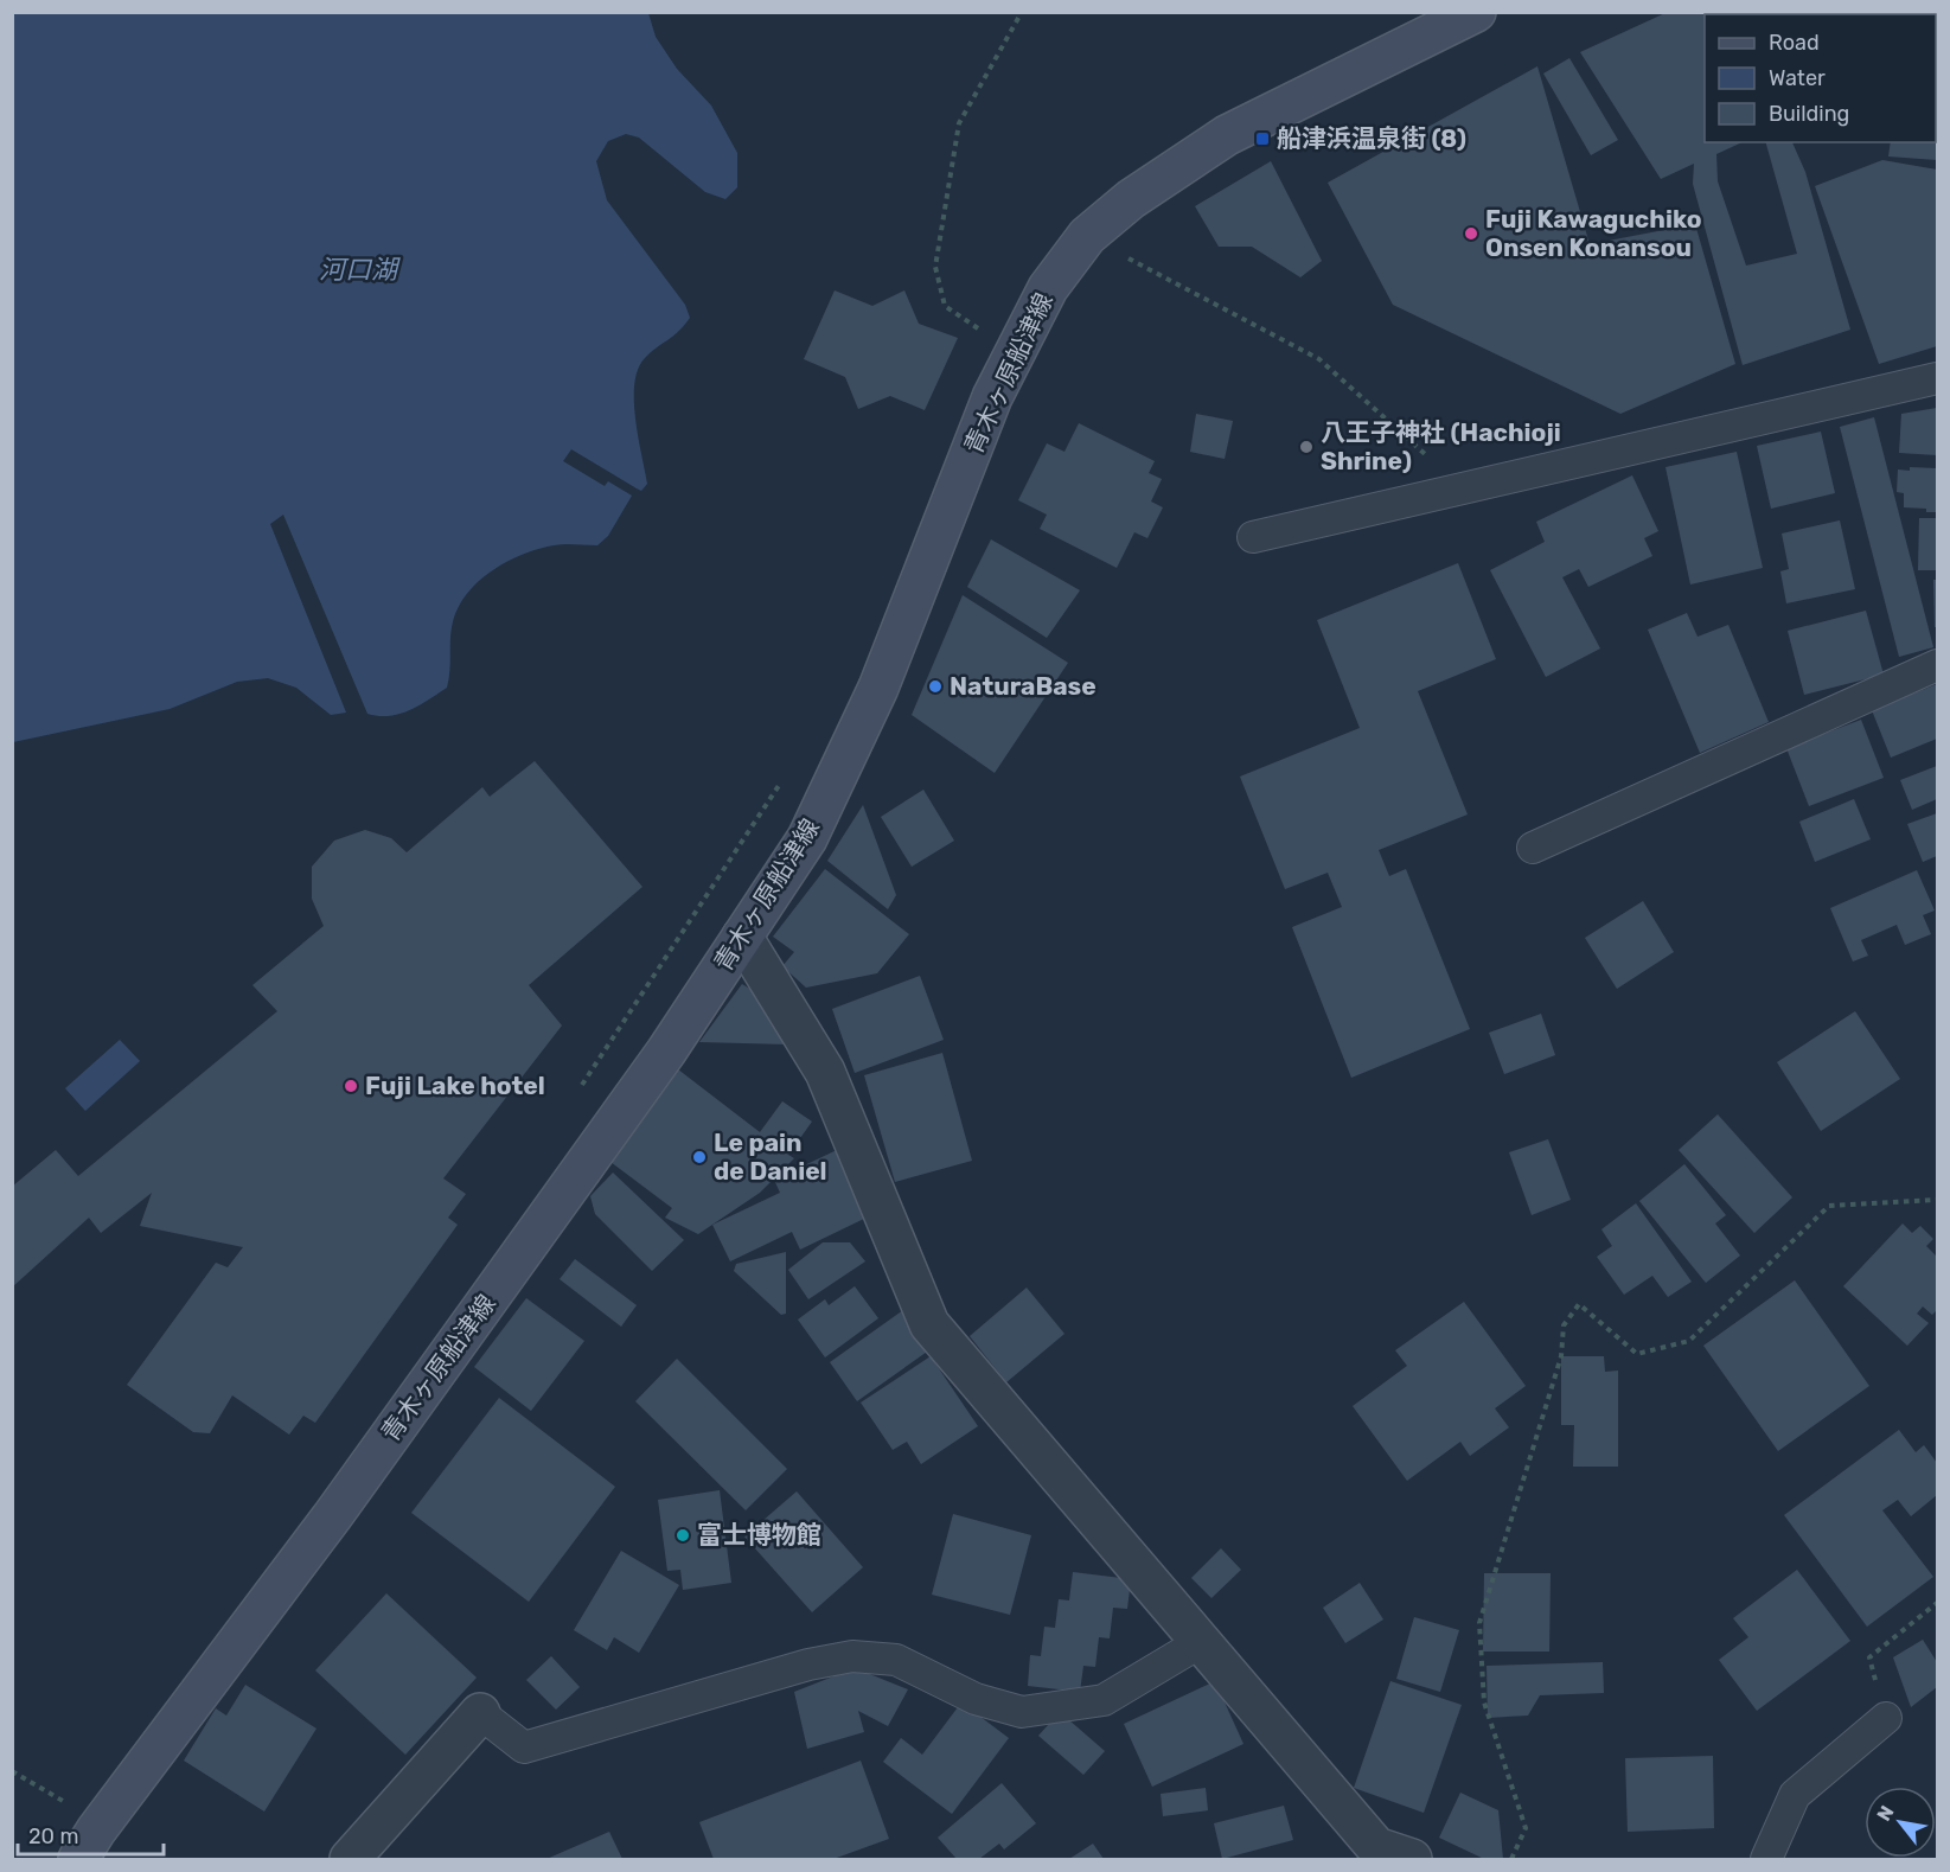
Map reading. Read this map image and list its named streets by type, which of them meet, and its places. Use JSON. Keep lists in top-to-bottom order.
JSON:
{
  "streets": {
    "main road": ["青木ヶ原船津線"]
  },
  "water": ["河口湖"],
  "places": {
    "transit": ["船津浜温泉街 (8)"],
    "other": [
      "Fuji Kawaguchiko Onsen Konansou",
      "八王子神社 (Hachioji Shrine)",
      "NaturaBase",
      "Fuji Lake hotel",
      "Le pain de Daniel",
      "富士博物館"
    ]
  },
  "legend": ["Road", "Water", "Building"],
  "scale_bar": "20 m",
  "north": "top left"
}
